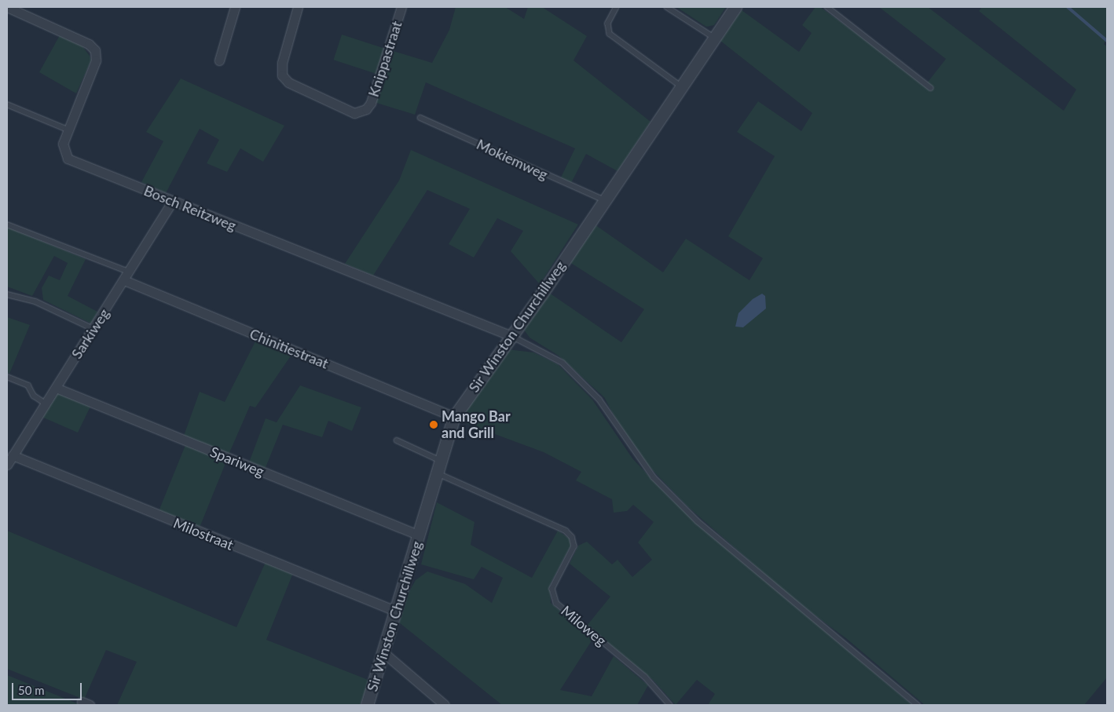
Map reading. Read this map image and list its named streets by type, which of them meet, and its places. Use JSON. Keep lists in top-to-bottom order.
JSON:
{
  "streets": {
    "street": [
      "Knippastraat",
      "Bosch Reitzweg",
      "Sir Winston Churchillweg",
      "Sarkiweg",
      "Chinitiestraat",
      "Spariweg",
      "Milostraat"
    ],
    "lane": ["Mokiemweg", "Miloweg"]
  },
  "crossings": [
    ["Mokiemweg", "Sir Winston Churchillweg"],
    ["Bosch Reitzweg", "Sir Winston Churchillweg"],
    ["Bosch Reitzweg", "Sarkiweg"],
    ["Sir Winston Churchillweg", "Chinitiestraat"],
    ["Sir Winston Churchillweg", "Spariweg"],
    ["Sir Winston Churchillweg", "Milostraat"],
    ["Sir Winston Churchillweg", "Miloweg"],
    ["Sarkiweg", "Chinitiestraat"],
    ["Sarkiweg", "Spariweg"],
    ["Sarkiweg", "Milostraat"]
  ],
  "places": ["Mango Bar and Grill"],
  "scale_bar": "50 m"
}
